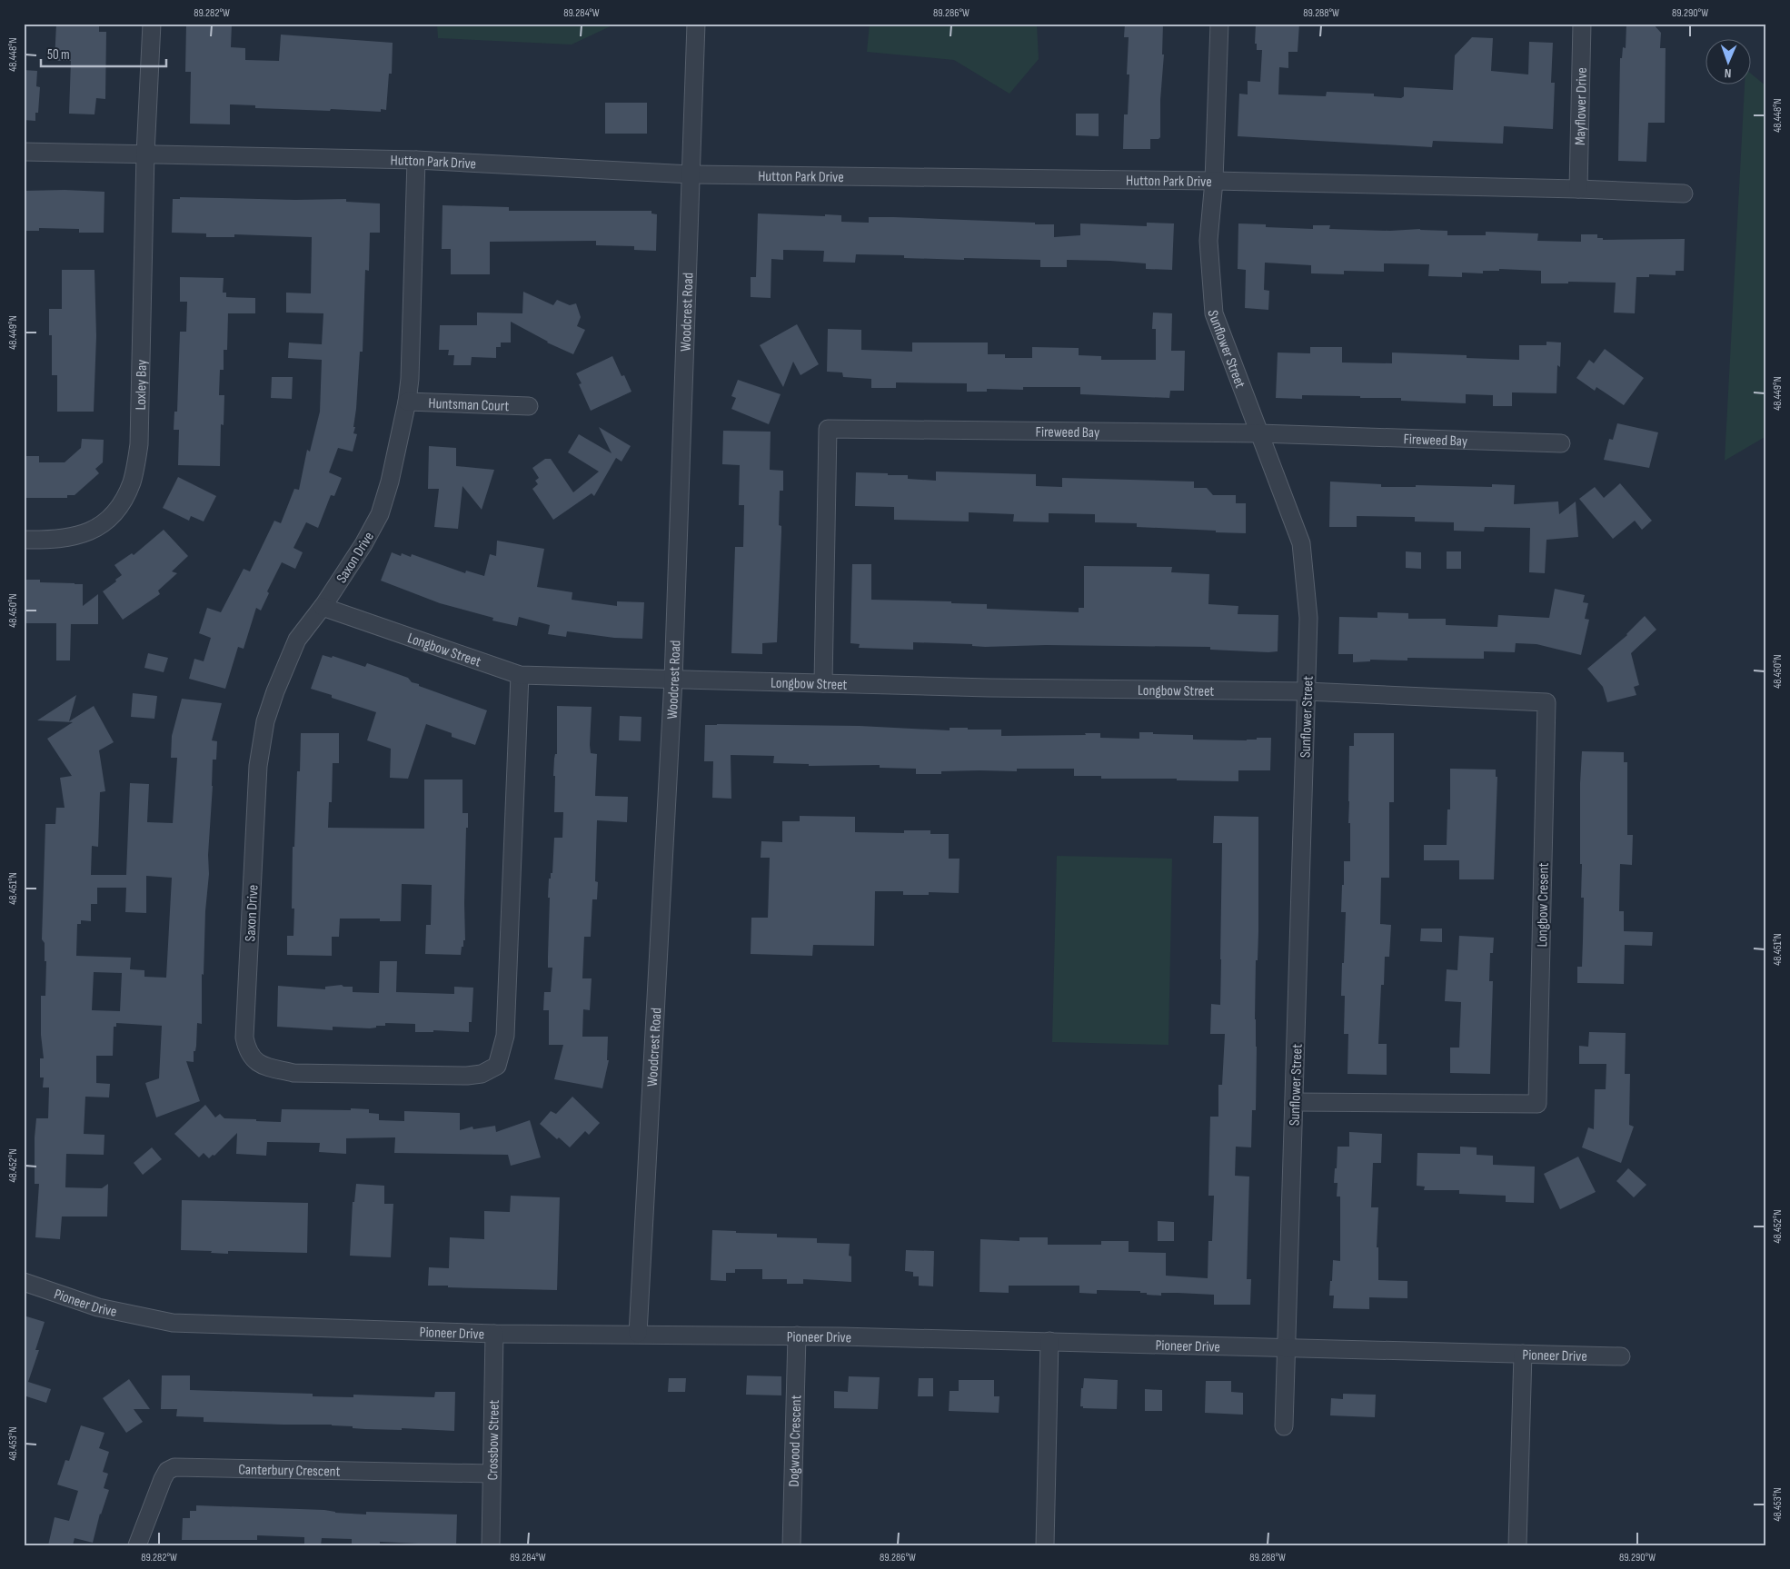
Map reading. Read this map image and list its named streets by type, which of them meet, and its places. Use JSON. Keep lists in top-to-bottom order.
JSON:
{
  "streets": {
    "street": [
      "Mayflower Drive",
      "Hutton Park Drive",
      "Woodcrest Road",
      "Sunflower Street",
      "Loxley Bay",
      "Huntsman Court",
      "Fireweed Bay",
      "Saxon Drive",
      "Longbow Street",
      "Longbow Cresent",
      "Pioneer Drive",
      "Crossbow Street",
      "Dogwood Crescent",
      "Canterbury Crescent"
    ]
  },
  "crossings": [
    ["Mayflower Drive", "Hutton Park Drive"],
    ["Hutton Park Drive", "Woodcrest Road"],
    ["Hutton Park Drive", "Sunflower Street"],
    ["Hutton Park Drive", "Loxley Bay"],
    ["Hutton Park Drive", "Saxon Drive"],
    ["Woodcrest Road", "Longbow Street"],
    ["Woodcrest Road", "Pioneer Drive"],
    ["Sunflower Street", "Fireweed Bay"],
    ["Sunflower Street", "Longbow Street"],
    ["Sunflower Street", "Longbow Cresent"],
    ["Sunflower Street", "Pioneer Drive"],
    ["Huntsman Court", "Saxon Drive"],
    ["Fireweed Bay", "Longbow Street"],
    ["Saxon Drive", "Longbow Street"],
    ["Longbow Street", "Longbow Cresent"],
    ["Pioneer Drive", "Crossbow Street"],
    ["Pioneer Drive", "Dogwood Crescent"],
    ["Crossbow Street", "Canterbury Crescent"]
  ],
  "scale_bar": "50 m",
  "north": "bottom",
  "coordinates": [
    "89.282°W",
    "89.284°W",
    "89.286°W",
    "89.288°W",
    "89.290°W",
    "48.448°N",
    "48.449°N",
    "48.450°N",
    "48.451°N",
    "48.452°N",
    "48.453°N"
  ]
}
